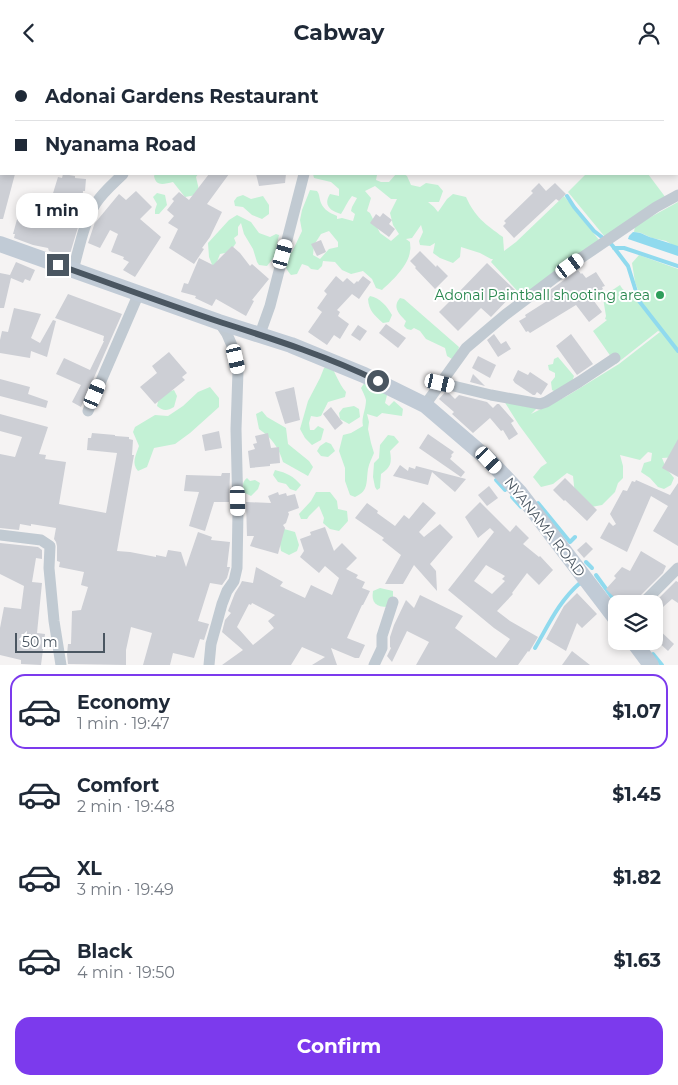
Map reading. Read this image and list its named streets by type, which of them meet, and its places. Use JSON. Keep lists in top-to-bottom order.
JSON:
{
  "streets": {
    "street": ["NYANAMA ROAD"]
  },
  "places": ["Adonai Paintball shooting area"],
  "scale_bar": "50 m",
  "page": {
    "header": "Cabway",
    "banner": ["Adonai Gardens Restaurant", "Nyanama Road"],
    "bubble": "1 min",
    "scale": "50 m",
    "list": [
      {
        "name": "Economy",
        "note": "1 min · 19:47",
        "value": "$1.07"
      },
      {
        "name": "Comfort",
        "note": "2 min · 19:48",
        "value": "$1.45"
      },
      {
        "name": "XL",
        "note": "3 min · 19:49",
        "value": "$1.82"
      },
      {
        "name": "Black",
        "note": "4 min · 19:50",
        "value": "$1.63"
      }
    ],
    "buttons": "Confirm"
  }
}
